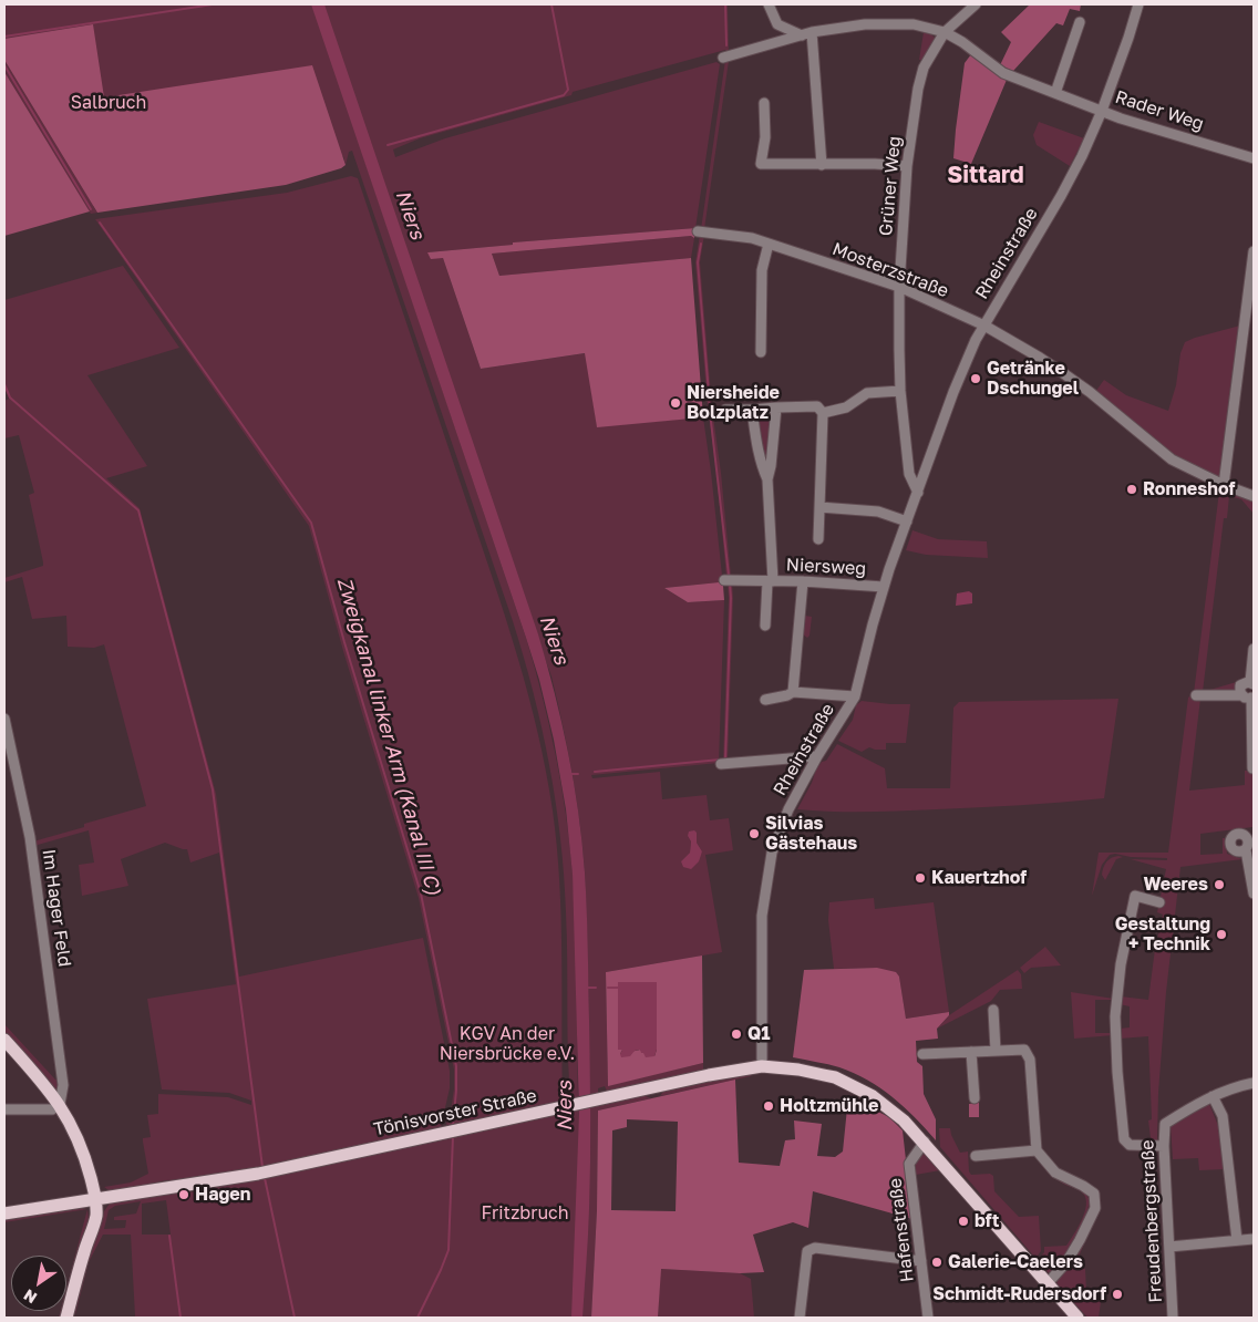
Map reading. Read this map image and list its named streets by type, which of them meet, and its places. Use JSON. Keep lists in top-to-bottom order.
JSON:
{
  "streets": {
    "main road": ["Tönisvorster Straße"],
    "street": [
      "Rader Weg",
      "Grüner Weg",
      "Rheinstraße",
      "Mosterzstraße",
      "Niersweg",
      "Im Hager Feld",
      "Freudenbergstraße",
      "Hafenstraße"
    ]
  },
  "crossings": [
    ["Rader Weg", "Grüner Weg"],
    ["Rader Weg", "Rheinstraße"],
    ["Grüner Weg", "Rheinstraße"],
    ["Grüner Weg", "Mosterzstraße"],
    ["Rheinstraße", "Mosterzstraße"],
    ["Rheinstraße", "Niersweg"],
    ["Rheinstraße", "Tönisvorster Straße"],
    ["Tönisvorster Straße", "Hafenstraße"]
  ],
  "districts": ["Sittard"],
  "water": ["Niers", "Zweigkanal linker Arm (Kanal III C)"],
  "parks": ["Salbruch", "KGV An der Niersbrücke e.V.", "Fritzbruch"],
  "places": [
    "Getränke Dschungel",
    "Niersheide Bolzplatz",
    "Ronneshof",
    "Silvias Gästehaus",
    "Kauertzhof",
    "Weeres",
    "Gestaltung + Technik",
    "Q1",
    "Holtzmühle",
    "Hagen",
    "bft",
    "Galerie-Caelers",
    "Schmidt-Rudersdorf"
  ],
  "north": "bottom left"
}
